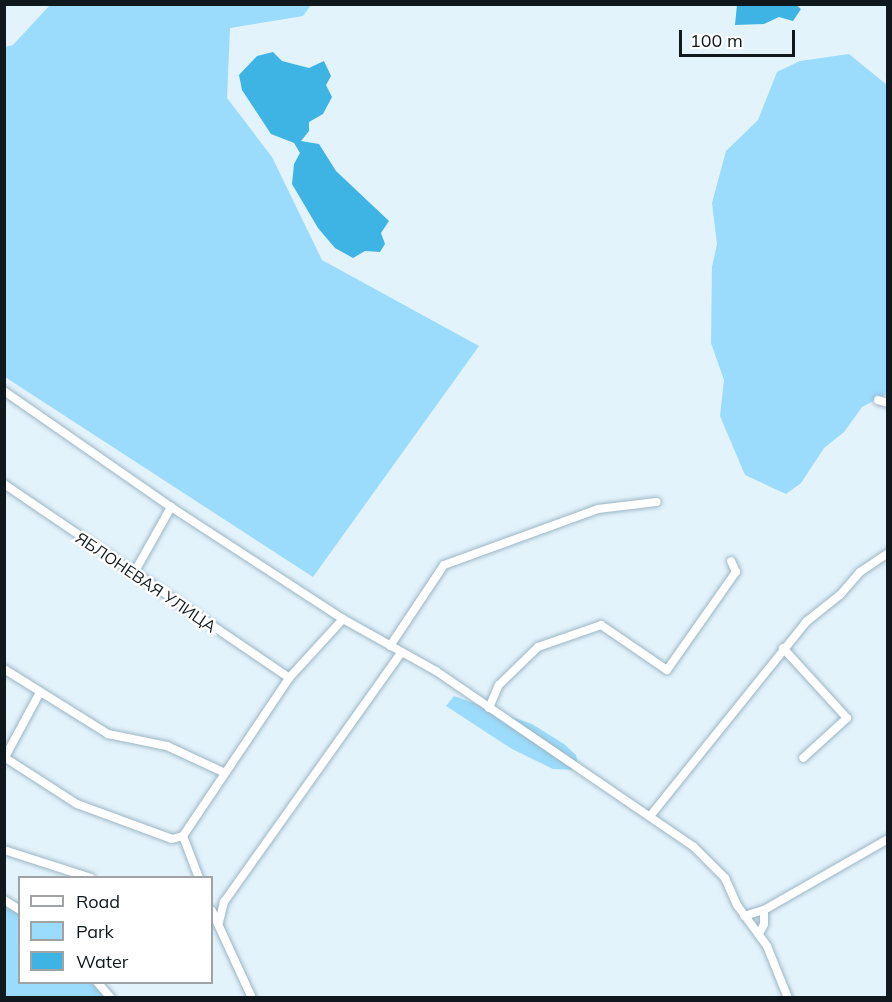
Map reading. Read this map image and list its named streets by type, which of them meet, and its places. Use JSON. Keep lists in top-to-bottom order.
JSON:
{
  "streets": {
    "street": ["ЯБЛОНЕВАЯ УЛИЦА"]
  },
  "legend": ["Road", "Park", "Water"],
  "scale_bar": "100 m"
}
